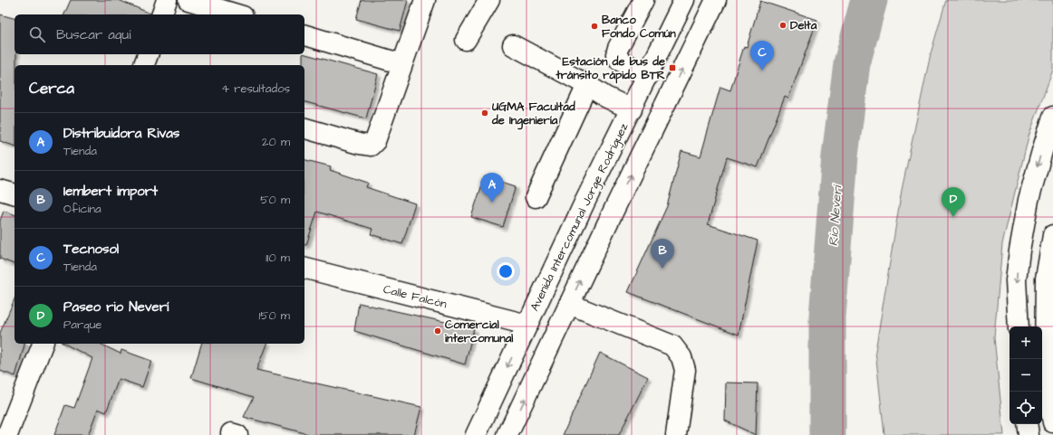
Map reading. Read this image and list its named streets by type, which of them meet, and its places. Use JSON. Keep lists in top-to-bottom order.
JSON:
{
  "streets": {
    "street": ["Avenida Intercomunal Jorge Rodriguez", "Calle Falcón"]
  },
  "crossings": [
    ["Avenida Intercomunal Jorge Rodriguez", "Calle Falcón"]
  ],
  "water": ["Río Neverí"],
  "places": {
    "other": [
      "Delta",
      "Banco Fondo Común",
      "UGMA Facultad de Ingeniería",
      "Comercial intercomunal"
    ],
    "transit": ["Estación de bus de tránsito rápido BTR"]
  },
  "page": {
    "search": "Buscar aquí",
    "pins": [
      "C",
      "A",
      "D",
      "B"
    ],
    "heading": ["Cerca", "4 resultados"],
    "list": [
      {
        "mark": "A",
        "name": "Distribuidora Rivas",
        "note": "Tienda",
        "value": "20 m"
      },
      {
        "mark": "B",
        "name": "Iembert import",
        "note": "Oficina",
        "value": "50 m"
      },
      {
        "mark": "C",
        "name": "Tecnosol",
        "note": "Tienda",
        "value": "110 m"
      },
      {
        "mark": "D",
        "name": "Paseo rio Neverí",
        "note": "Parque",
        "value": "150 m"
      }
    ],
    "map_buttons": ["+", "−"]
  }
}
